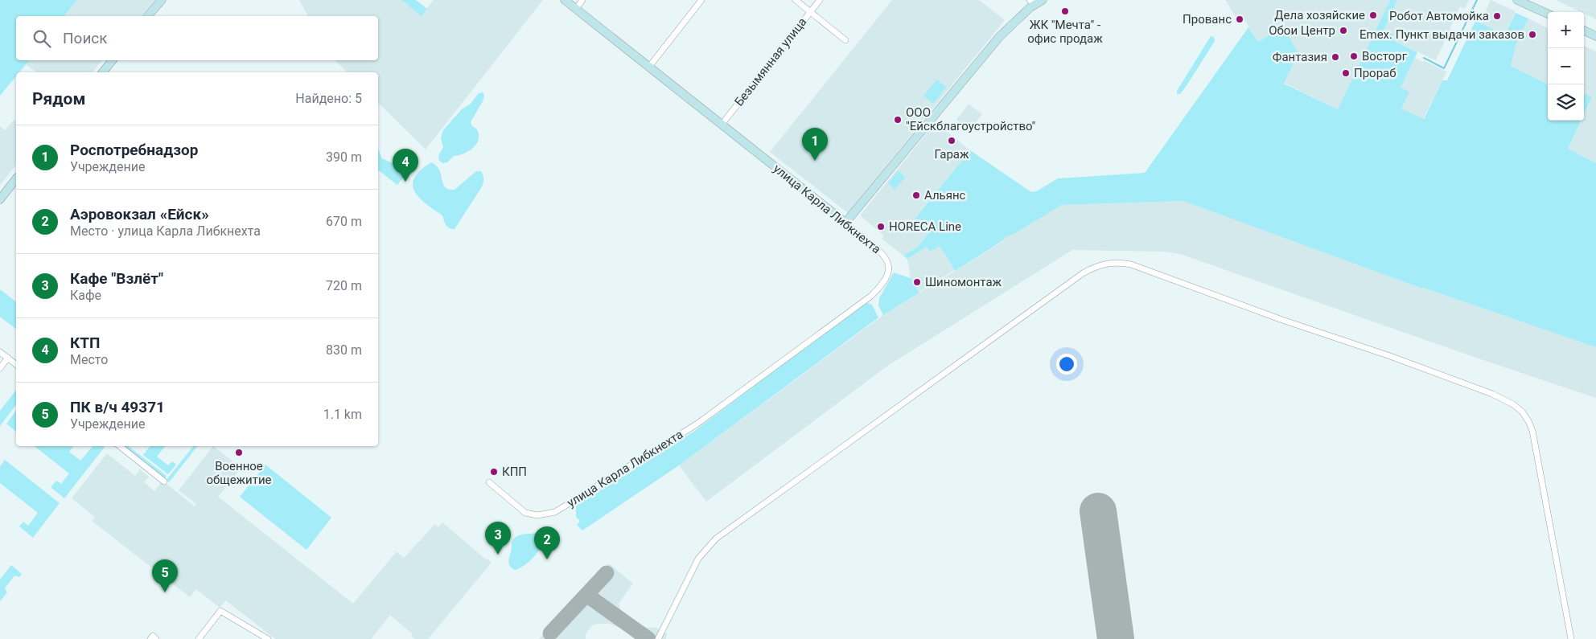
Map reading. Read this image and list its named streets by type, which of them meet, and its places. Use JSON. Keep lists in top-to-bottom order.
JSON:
{
  "streets": {
    "street": ["Безымянная улица", "улица Карла Либкнехта"]
  },
  "crossings": [
    ["Безымянная улица", "улица Карла Либкнехта"]
  ],
  "places": [
    "ЖК \"Мечта\" - офис продаж",
    "Дела хозяйские",
    "Робот Автомойка",
    "Прованс",
    "Обои Центр",
    "Emex. Пункт выдачи заказов",
    "Восторг",
    "Фантазия",
    "Прораб",
    "ООО \"Ейскблагоустройство\"",
    "Гараж",
    "Альянс",
    "HORECA Line",
    "Шиномонтаж",
    "Военное общежитие",
    "КПП"
  ],
  "page": {
    "map_buttons": ["+", "−"],
    "search": "Поиск",
    "heading": ["Рядом", "Найдено: 5"],
    "list": [
      {
        "mark": "1",
        "name": "Роспотребнадзор",
        "note": "Учреждение",
        "value": "390 m"
      },
      {
        "mark": "2",
        "name": "Аэровокзал «Ейск»",
        "note": "Место · улица Карла Либкнехта",
        "value": "670 m"
      },
      {
        "mark": "3",
        "name": "Кафе \"Взлёт\"",
        "note": "Кафе",
        "value": "720 m"
      },
      {
        "mark": "4",
        "name": "КТП",
        "note": "Место",
        "value": "830 m"
      },
      {
        "mark": "5",
        "name": "ПК в/ч 49371",
        "note": "Учреждение",
        "value": "1.1 km"
      }
    ],
    "pins": [
      "1",
      "4",
      "3",
      "2",
      "5"
    ]
  }
}
